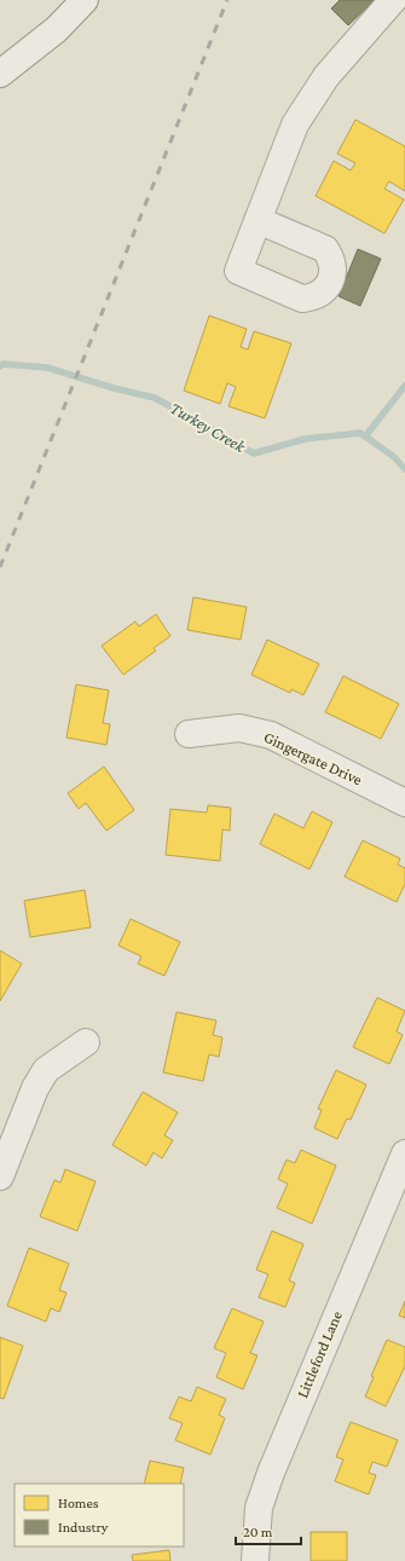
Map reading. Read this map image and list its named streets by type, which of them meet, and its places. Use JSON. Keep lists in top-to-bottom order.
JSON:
{
  "streets": {
    "street": ["Gingergate Drive", "Littleford Lane"]
  },
  "water": ["Turkey Creek"],
  "legend": ["Homes", "Industry"],
  "scale_bar": "20 m"
}
